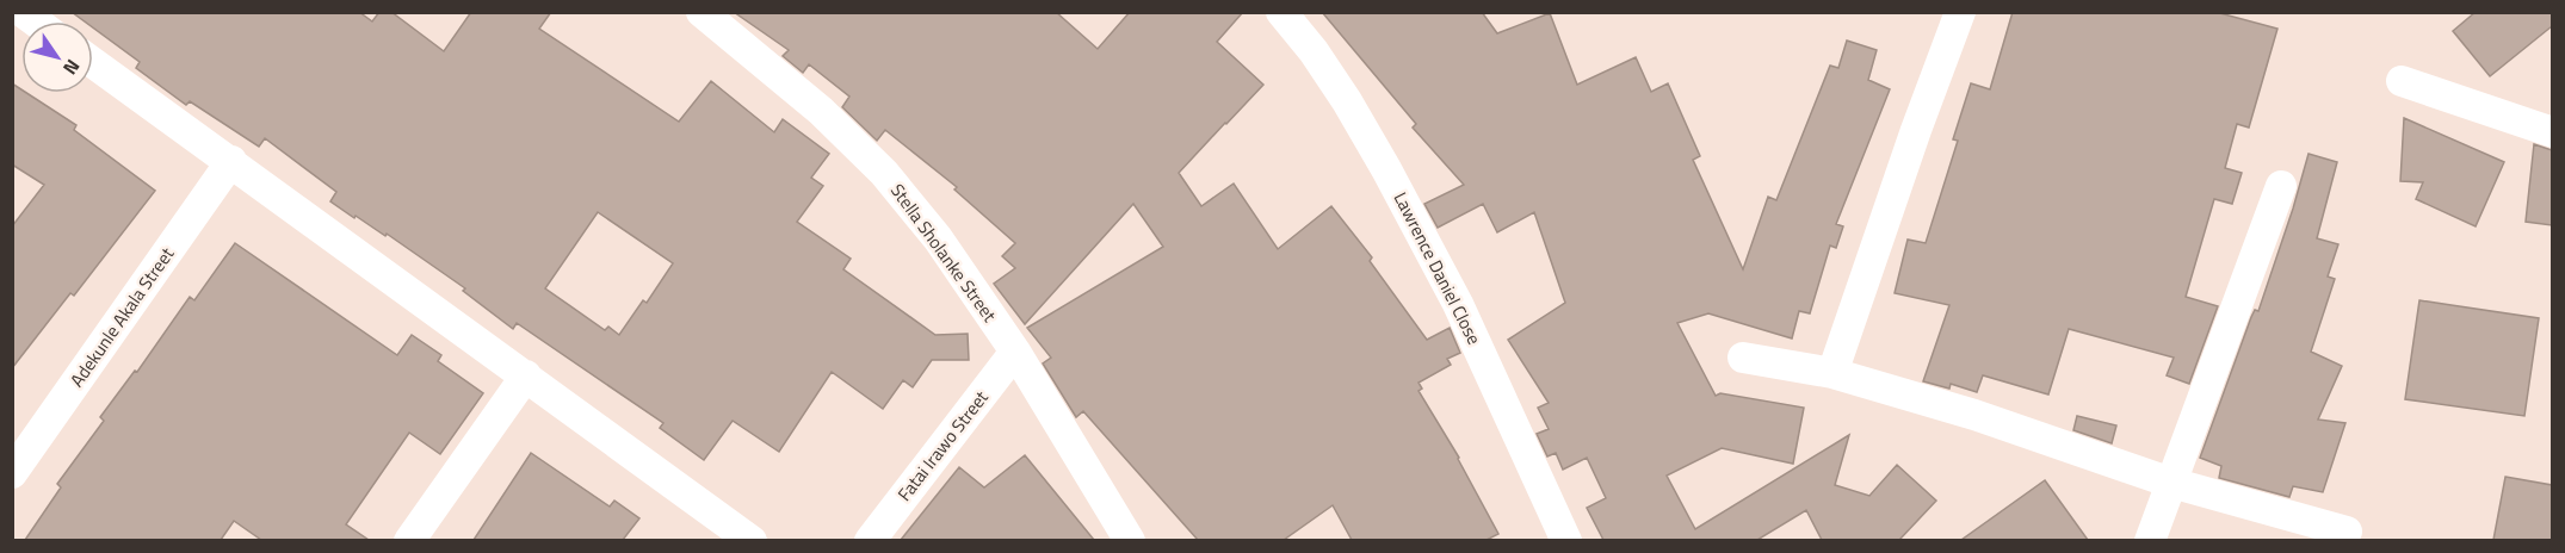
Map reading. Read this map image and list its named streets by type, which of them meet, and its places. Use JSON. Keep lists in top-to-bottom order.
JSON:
{
  "streets": {
    "street": [
      "Stella Sholanke Street",
      "Lawrence Daniel Close",
      "Adekunle Akala Street",
      "Fatai Irawo Street"
    ]
  },
  "crossings": [
    ["Stella Sholanke Street", "Fatai Irawo Street"]
  ],
  "north": "bottom right"
}
